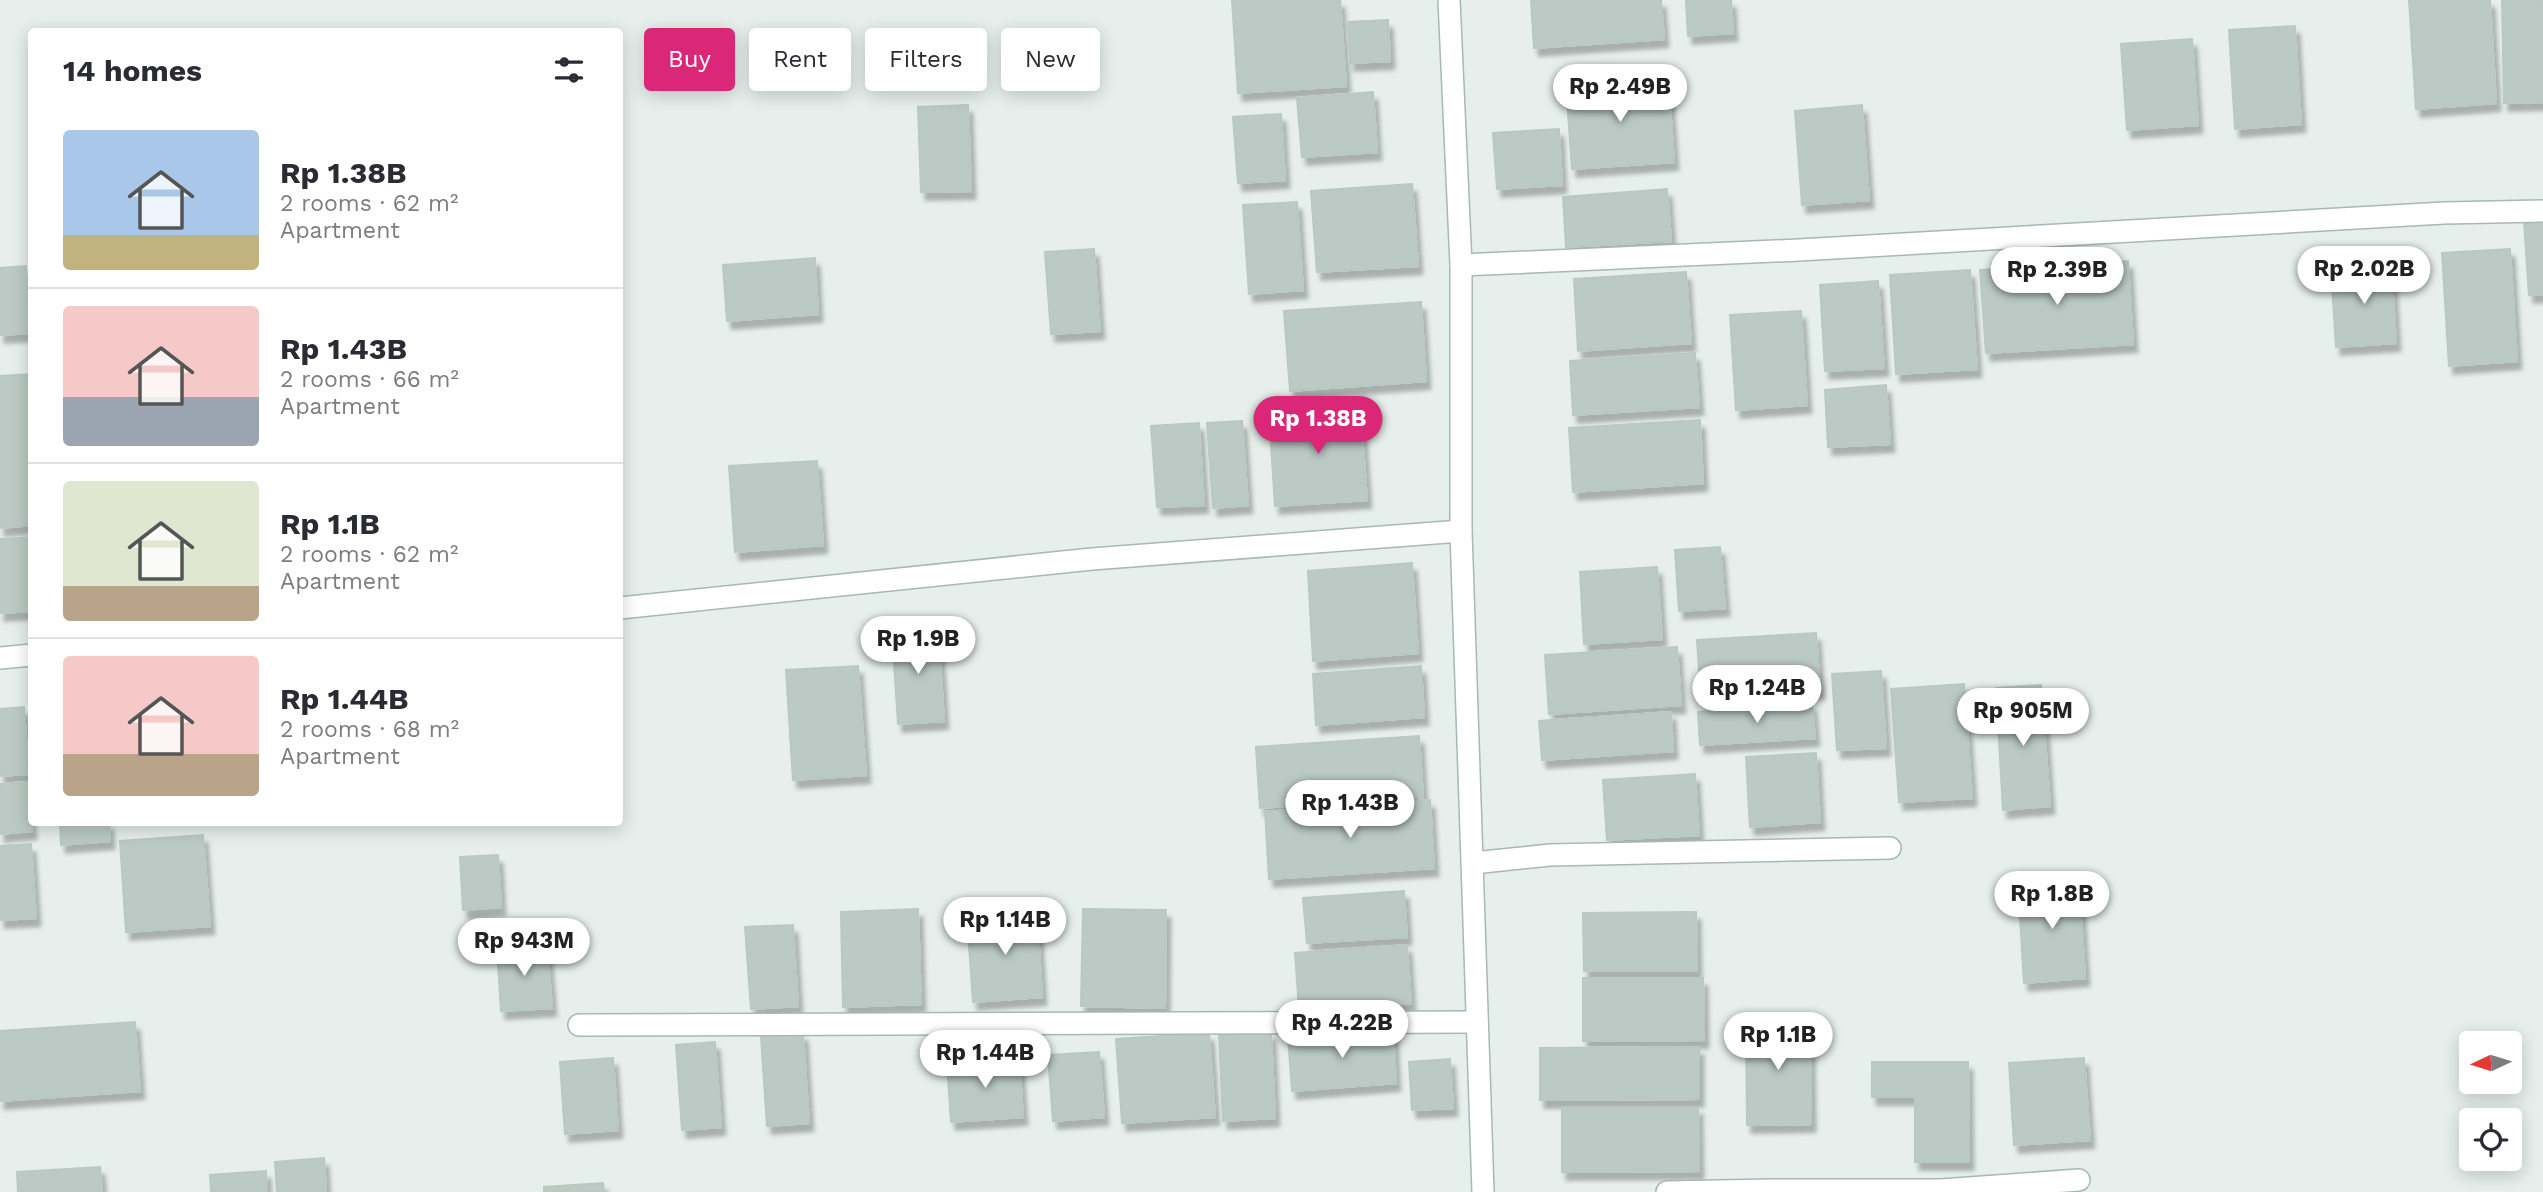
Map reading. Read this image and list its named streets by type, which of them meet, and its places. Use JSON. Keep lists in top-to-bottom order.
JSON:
{
  "north": "left",
  "page": {
    "chip": [
      "Buy",
      "Rent",
      "Filters",
      "New"
    ],
    "heading": "14 homes",
    "price": [
      "Rp 2.49B",
      "Rp 2.02B",
      "Rp 2.39B",
      "Rp 1.38B",
      "Rp 1.9B",
      "Rp 1.24B",
      "Rp 905M",
      "Rp 1.43B",
      "Rp 1.8B",
      "Rp 1.14B",
      "Rp 943M",
      "Rp 4.22B",
      "Rp 1.1B",
      "Rp 1.44B"
    ],
    "list": [
      {
        "name": "Rp 1.38B",
        "note": "2 rooms · 62 m² · Apartment"
      },
      {
        "name": "Rp 1.43B",
        "note": "2 rooms · 66 m² · Apartment"
      },
      {
        "name": "Rp 1.1B",
        "note": "2 rooms · 62 m² · Apartment"
      },
      {
        "name": "Rp 1.44B",
        "note": "2 rooms · 68 m² · Apartment"
      }
    ]
  }
}
